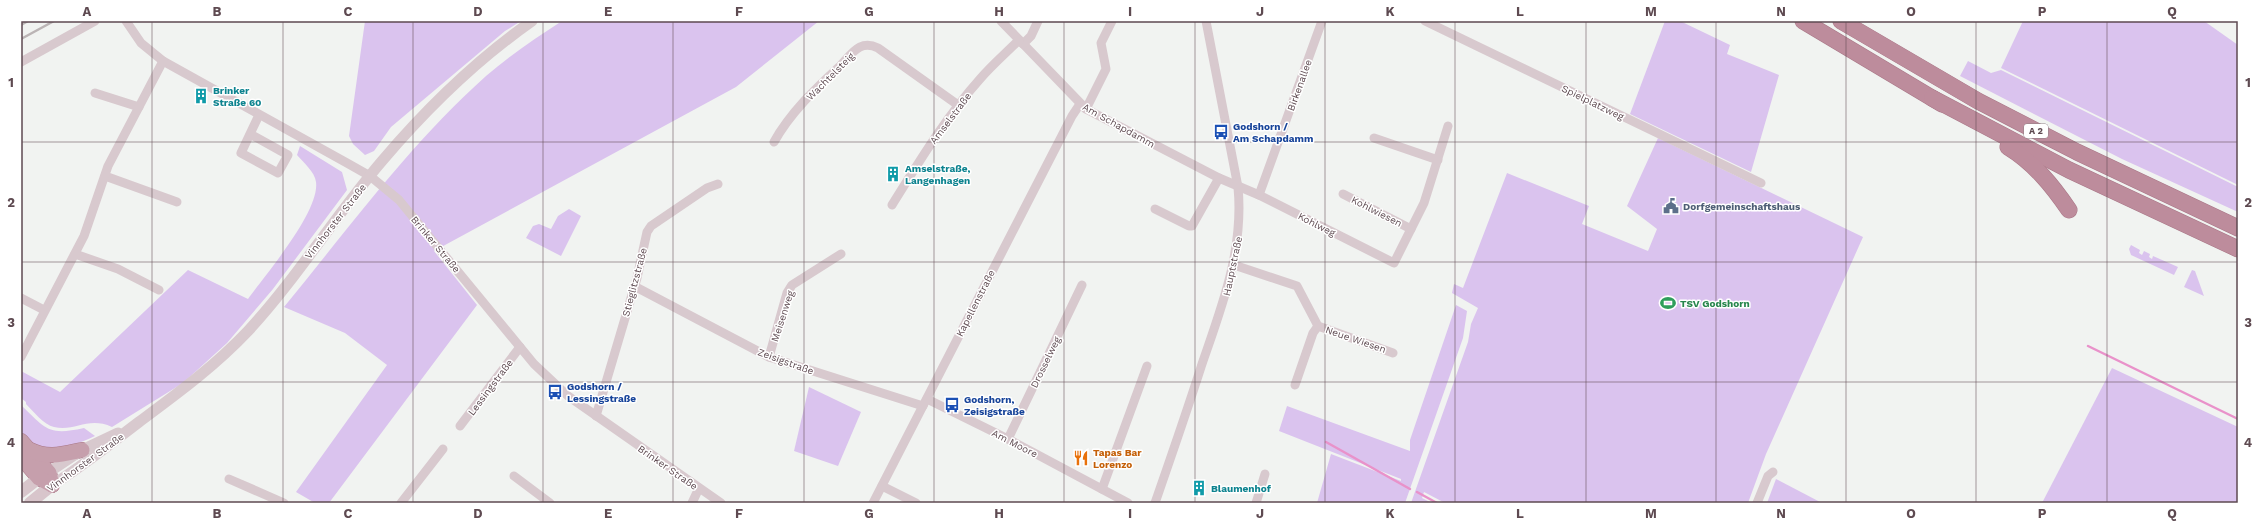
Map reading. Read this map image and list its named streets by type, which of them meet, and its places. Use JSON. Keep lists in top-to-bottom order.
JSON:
{
  "streets": {
    "highway": ["A 2"],
    "main road": ["Vinnhorster Straße"],
    "street": [
      "Wachtelsteig",
      "Birkenallee",
      "Spielplatzweg",
      "Amselstraße",
      "Am Schapdamm",
      "Kohlwiesen",
      "Kohlweg",
      "Brinker Straße",
      "Hauptstraße",
      "Stieglitzstraße",
      "Kapellenstraße",
      "Meisenweg",
      "Neue Wiesen",
      "Zeisigstraße",
      "Drosselweg",
      "Lessingstraße",
      "Am Moore"
    ]
  },
  "crossings": [
    ["Wachtelsteig", "Amselstraße"],
    ["Birkenallee", "Kohlweg"],
    ["Amselstraße", "Am Schapdamm"],
    ["Am Schapdamm", "Kohlweg"],
    ["Am Schapdamm", "Hauptstraße"],
    ["Am Schapdamm", "Kapellenstraße"],
    ["Kohlwiesen", "Kohlweg"],
    ["Vinnhorster Straße", "Brinker Straße"],
    ["Kohlweg", "Hauptstraße"],
    ["Brinker Straße", "Stieglitzstraße"],
    ["Brinker Straße", "Lessingstraße"],
    ["Hauptstraße", "Neue Wiesen"],
    ["Stieglitzstraße", "Zeisigstraße"],
    ["Kapellenstraße", "Zeisigstraße"],
    ["Kapellenstraße", "Am Moore"],
    ["Meisenweg", "Zeisigstraße"],
    ["Zeisigstraße", "Am Moore"],
    ["Drosselweg", "Am Moore"]
  ],
  "places": {
    "building": ["Brinker Straße 60", "Amselstraße, Langenhagen", "Blaumenhof"],
    "bus stop": ["Godshorn / Am Schapdamm", "Godshorn / Lessingstraße", "Godshorn, Zeisigstraße"],
    "public building": ["Dorfgemeinschaftshaus"],
    "sports": ["TSV Godshorn"],
    "restaurant": ["Tapas Bar Lorenzo"]
  },
  "grid": {
    "columns": [
      "A",
      "B",
      "C",
      "D",
      "E",
      "F",
      "G",
      "H",
      "I",
      "J",
      "K",
      "L",
      "M",
      "N",
      "O",
      "P",
      "Q"
    ],
    "rows": [
      "1",
      "2",
      "3",
      "4"
    ]
  }
}
